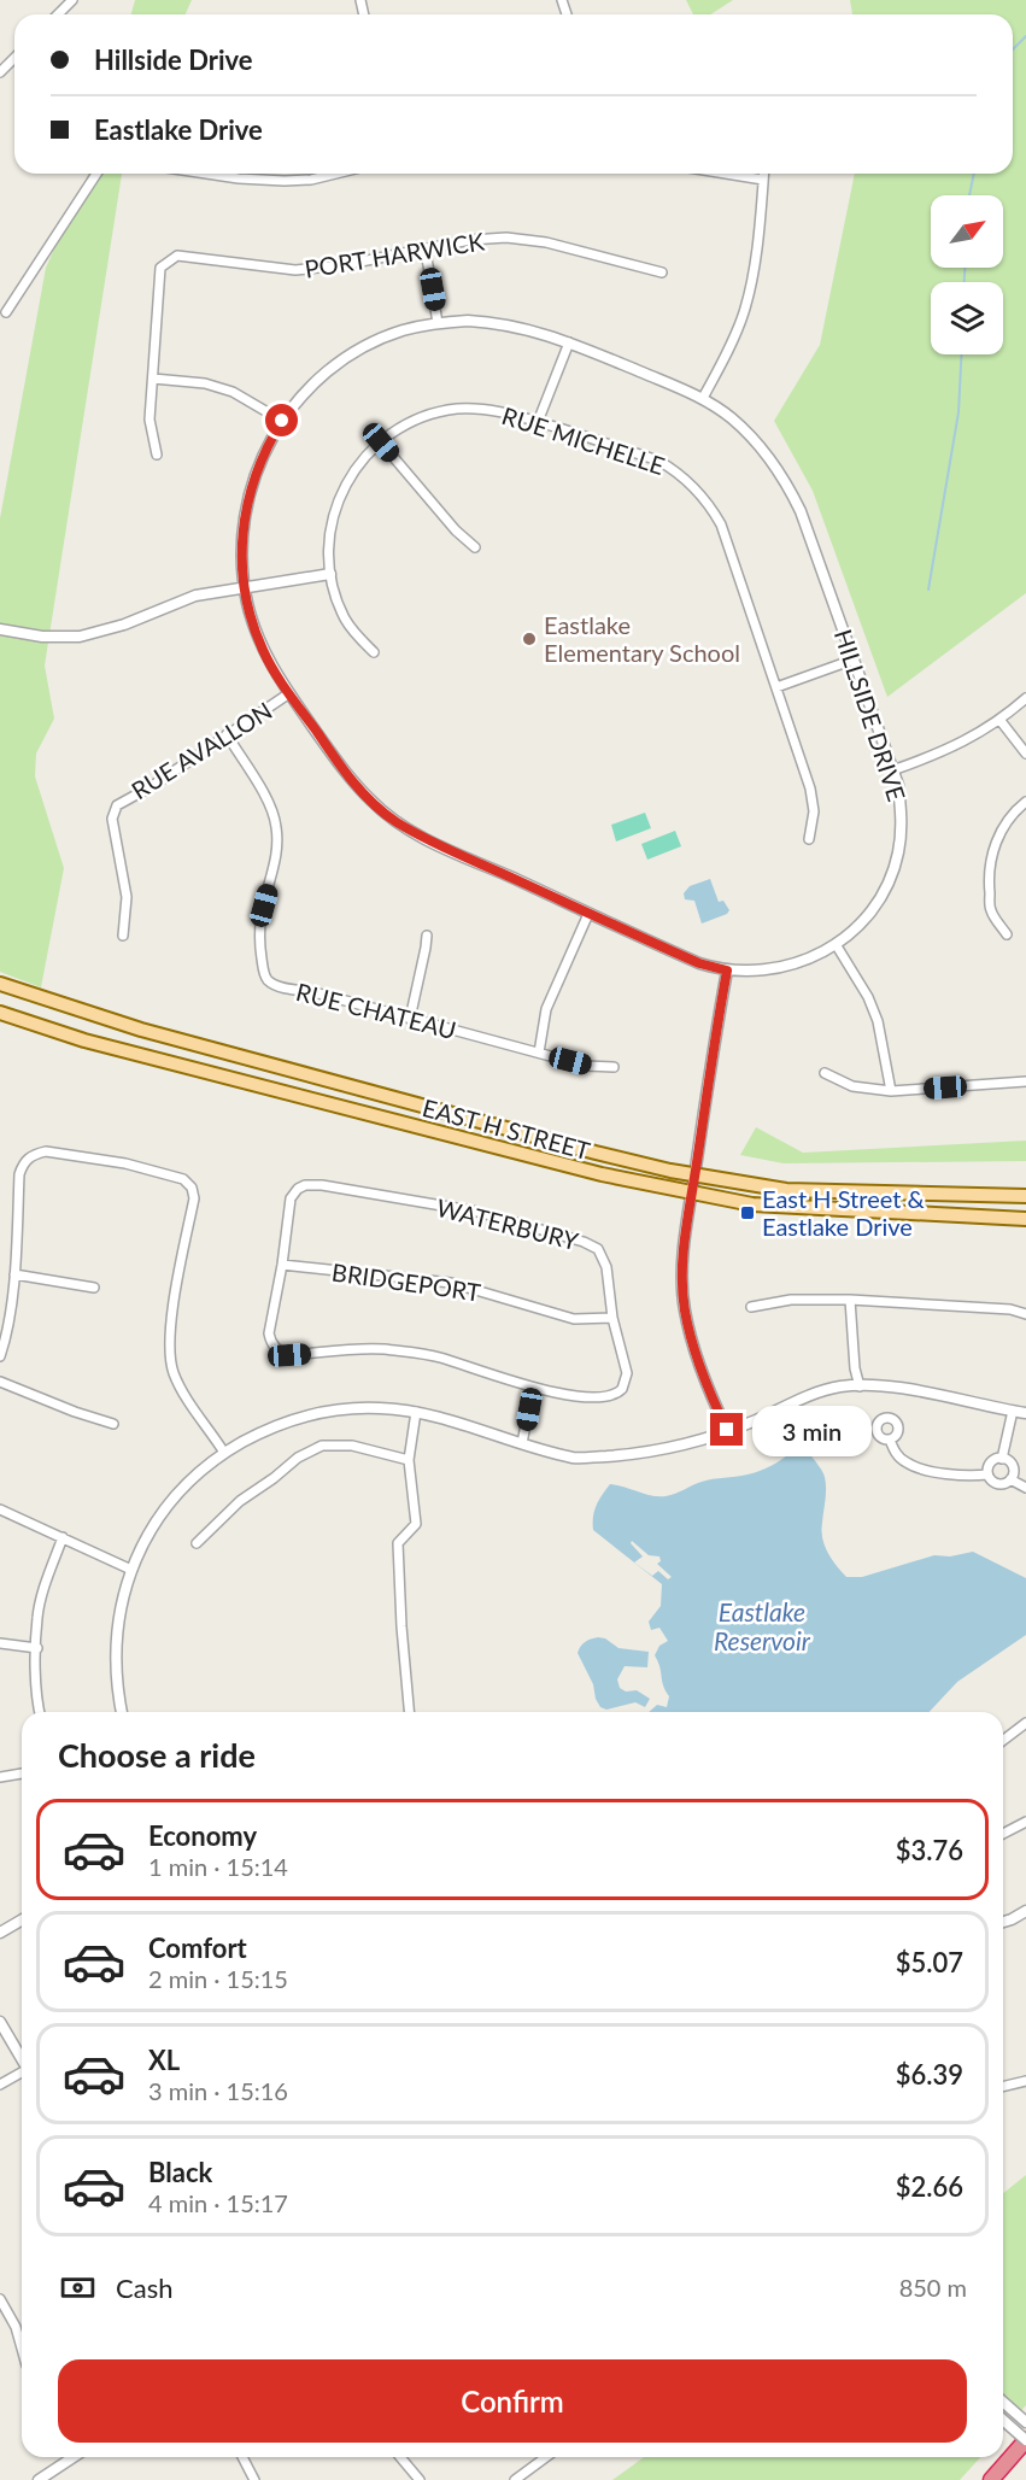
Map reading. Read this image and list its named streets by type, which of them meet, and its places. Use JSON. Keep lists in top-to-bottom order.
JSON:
{
  "streets": {
    "main road": ["EAST H STREET"],
    "street": [
      "PORT HARWICK",
      "RUE MICHELLE",
      "HILLSIDE DRIVE",
      "RUE AVALLON",
      "RUE CHATEAU",
      "WATERBURY",
      "BRIDGEPORT"
    ]
  },
  "crossings": [
    ["HILLSIDE DRIVE", "RUE AVALLON"],
    ["RUE AVALLON", "RUE CHATEAU"],
    ["WATERBURY", "BRIDGEPORT"]
  ],
  "water": ["Eastlake Reservoir"],
  "places": {
    "other": ["Eastlake Elementary School"],
    "transit": ["East H Street & Eastlake Drive"]
  },
  "north": "top right",
  "page": {
    "banner": ["Hillside Drive", "Eastlake Drive"],
    "bubble": "3 min",
    "heading": "Choose a ride",
    "list": [
      {
        "name": "Economy",
        "note": "1 min · 15:14",
        "value": "$3.76"
      },
      {
        "name": "Comfort",
        "note": "2 min · 15:15",
        "value": "$5.07"
      },
      {
        "name": "XL",
        "note": "3 min · 15:16",
        "value": "$6.39"
      },
      {
        "name": "Black",
        "note": "4 min · 15:17",
        "value": "$2.66"
      }
    ],
    "pay": ["Cash", "850 m"],
    "buttons": "Confirm"
  }
}
